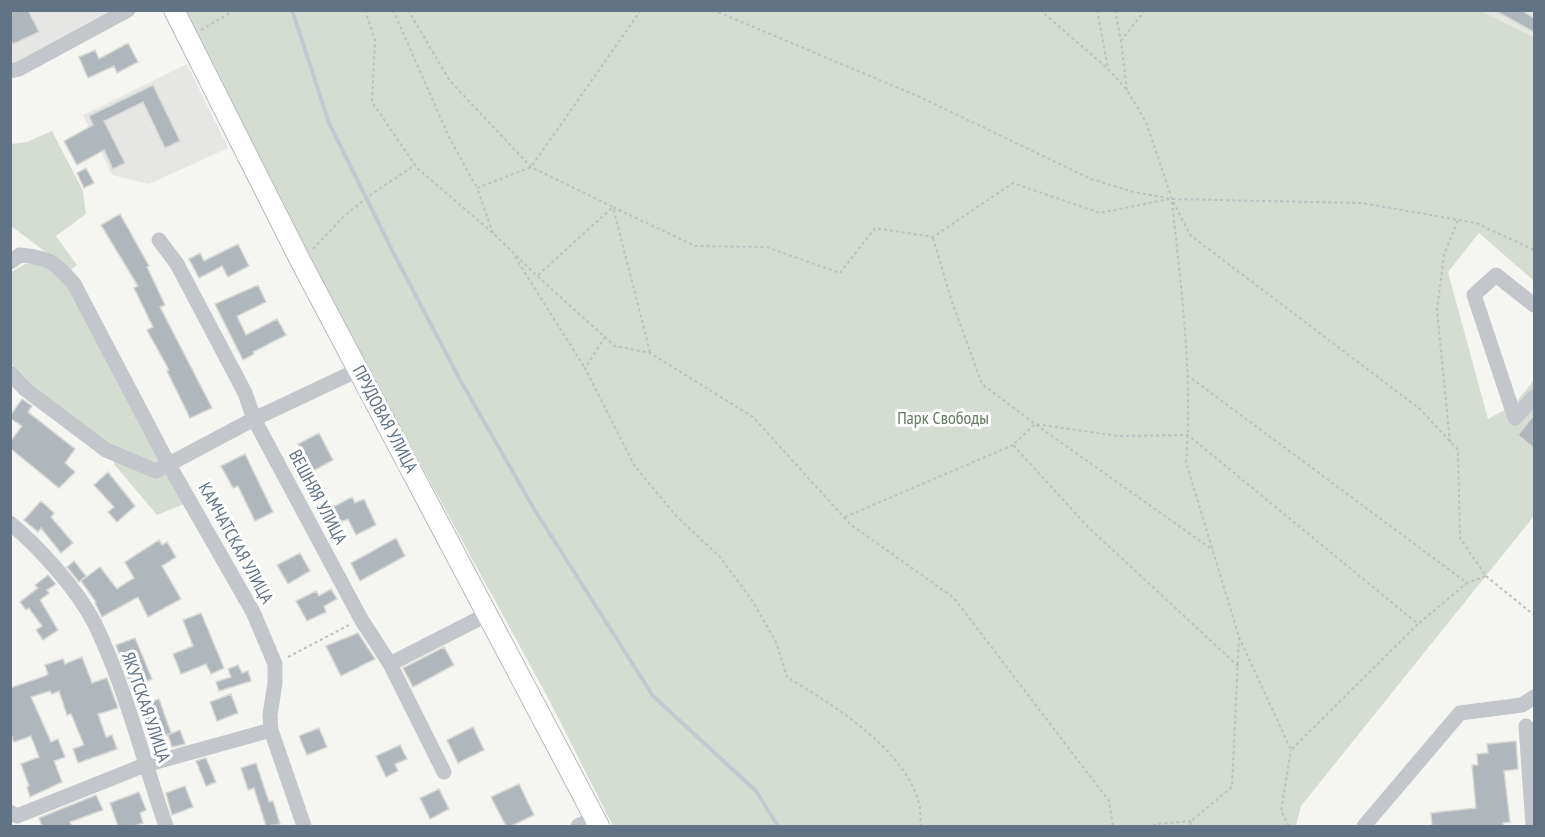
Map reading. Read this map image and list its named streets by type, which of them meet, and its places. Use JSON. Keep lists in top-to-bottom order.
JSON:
{
  "streets": {
    "main road": ["ПРУДОВАЯ УЛИЦА"],
    "street": ["ВЕШНЯЯ УЛИЦА", "КАМЧАТСКАЯ УЛИЦА", "ЯКУТСКАЯ УЛИЦА"]
  },
  "parks": ["Парк Свободы"]
}
